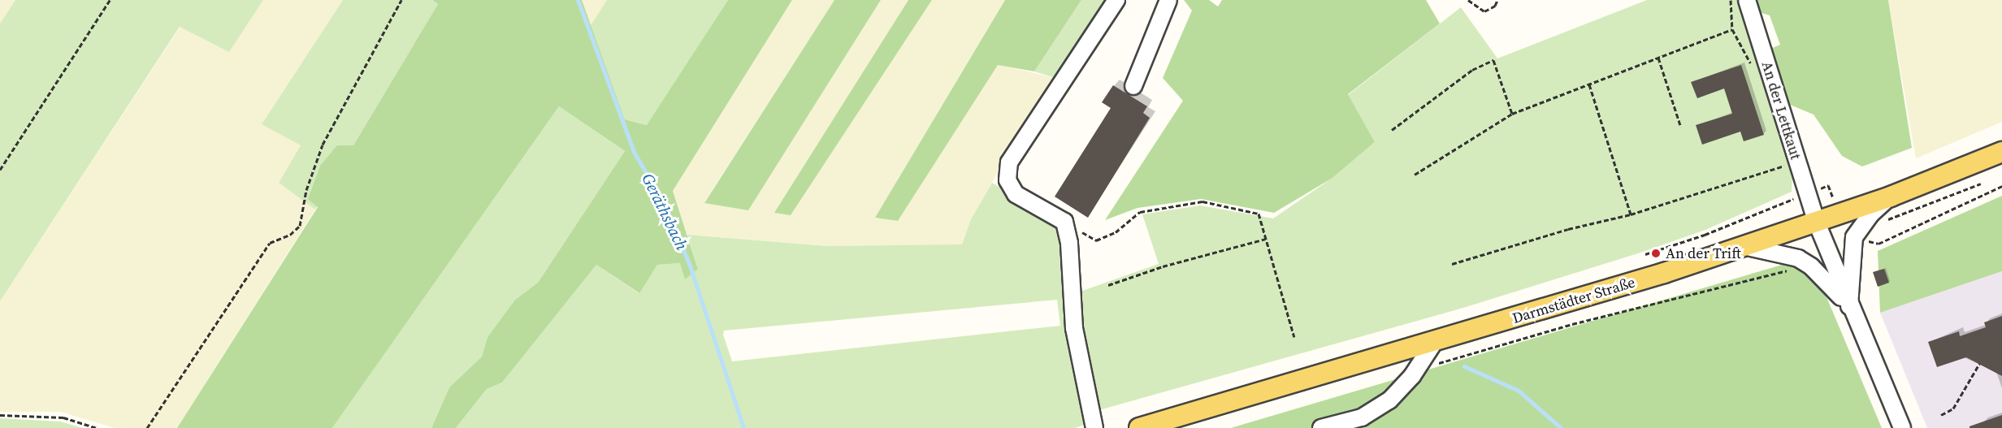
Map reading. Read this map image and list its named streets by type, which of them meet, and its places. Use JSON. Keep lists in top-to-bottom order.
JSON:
{
  "streets": {
    "main road": ["Darmstädter Straße"],
    "street": ["An der Lettkaut"]
  },
  "crossings": [
    ["An der Lettkaut", "Darmstädter Straße"]
  ],
  "water": ["Geräthsbach"],
  "places": ["An der Trift"]
}
